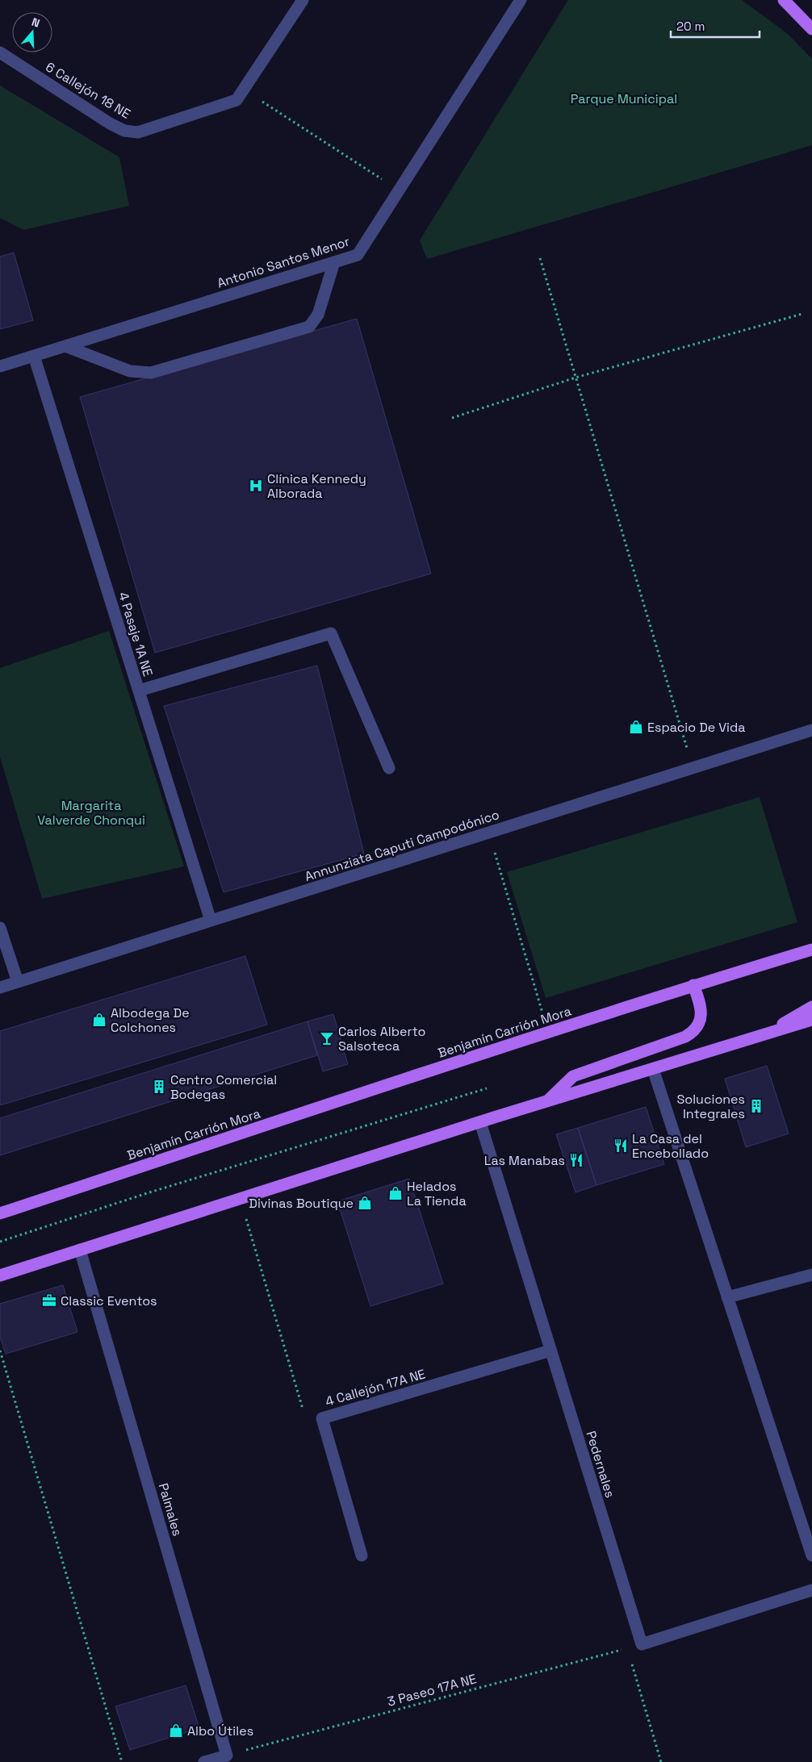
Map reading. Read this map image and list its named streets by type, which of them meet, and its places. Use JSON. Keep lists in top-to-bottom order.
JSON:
{
  "streets": {
    "main road": ["Benjamín Carrión Mora"],
    "street": [
      "6 Callejón 18 NE",
      "Antonio Santos Menor",
      "4 Pasaje 1A NE",
      "Annunziata Caputi Campodónico",
      "4 Callejón 17A NE",
      "Pedernales",
      "Palmales"
    ],
    "path": ["3 Paseo 17A NE"]
  },
  "crossings": [
    ["Antonio Santos Menor", "4 Pasaje 1A NE"],
    ["4 Pasaje 1A NE", "Annunziata Caputi Campodónico"],
    ["4 Callejón 17A NE", "Pedernales"],
    ["Pedernales", "3 Paseo 17A NE"],
    ["Palmales", "3 Paseo 17A NE"]
  ],
  "parks": ["Parque Municipal", "Margarita Valverde Chonqui"],
  "places": {
    "hospital": ["Clínica Kennedy Alborada"],
    "shop": [
      "Espacio De Vida",
      "Albodega De Colchones",
      "Helados La Tienda",
      "Divinas Boutique",
      "Albo Útiles"
    ],
    "bar": ["Carlos Alberto Salsoteca"],
    "building": ["Centro Comercial Bodegas", "Soluciones Integrales"],
    "restaurant": ["La Casa del Encebollado", "Las Manabas"],
    "office": ["Classic Eventos"]
  },
  "scale_bar": "20 m",
  "north": "top"
}
